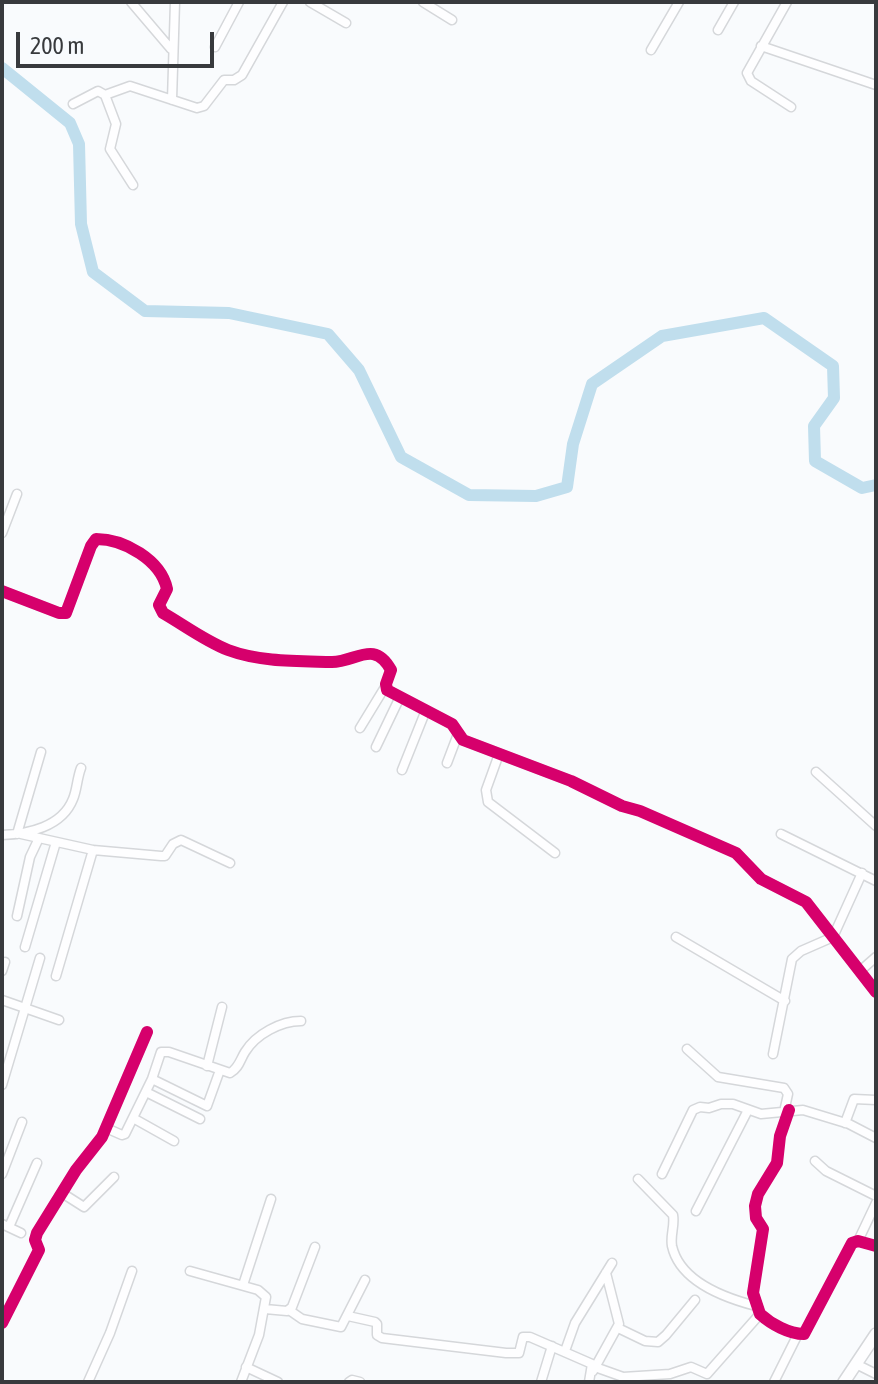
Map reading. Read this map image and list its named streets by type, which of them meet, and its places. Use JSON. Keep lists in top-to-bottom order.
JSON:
{
  "scale_bar": "200 m"
}
